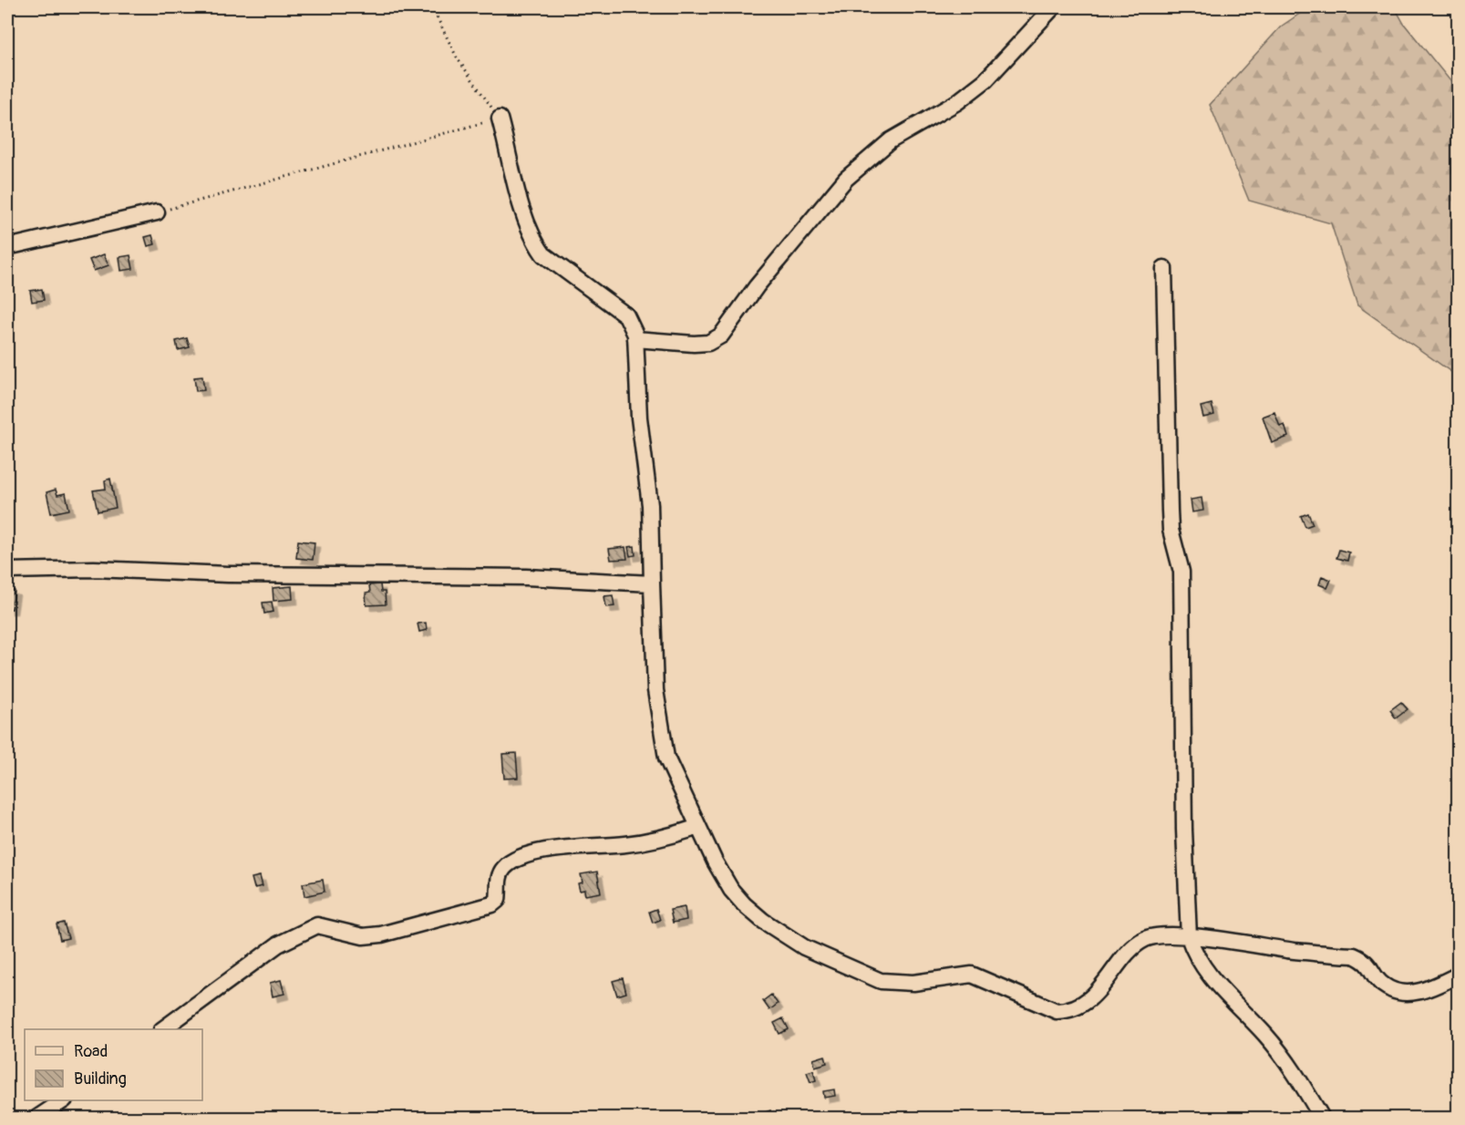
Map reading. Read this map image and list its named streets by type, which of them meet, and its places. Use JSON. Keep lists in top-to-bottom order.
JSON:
{
  "legend": ["Road", "Building"]
}
